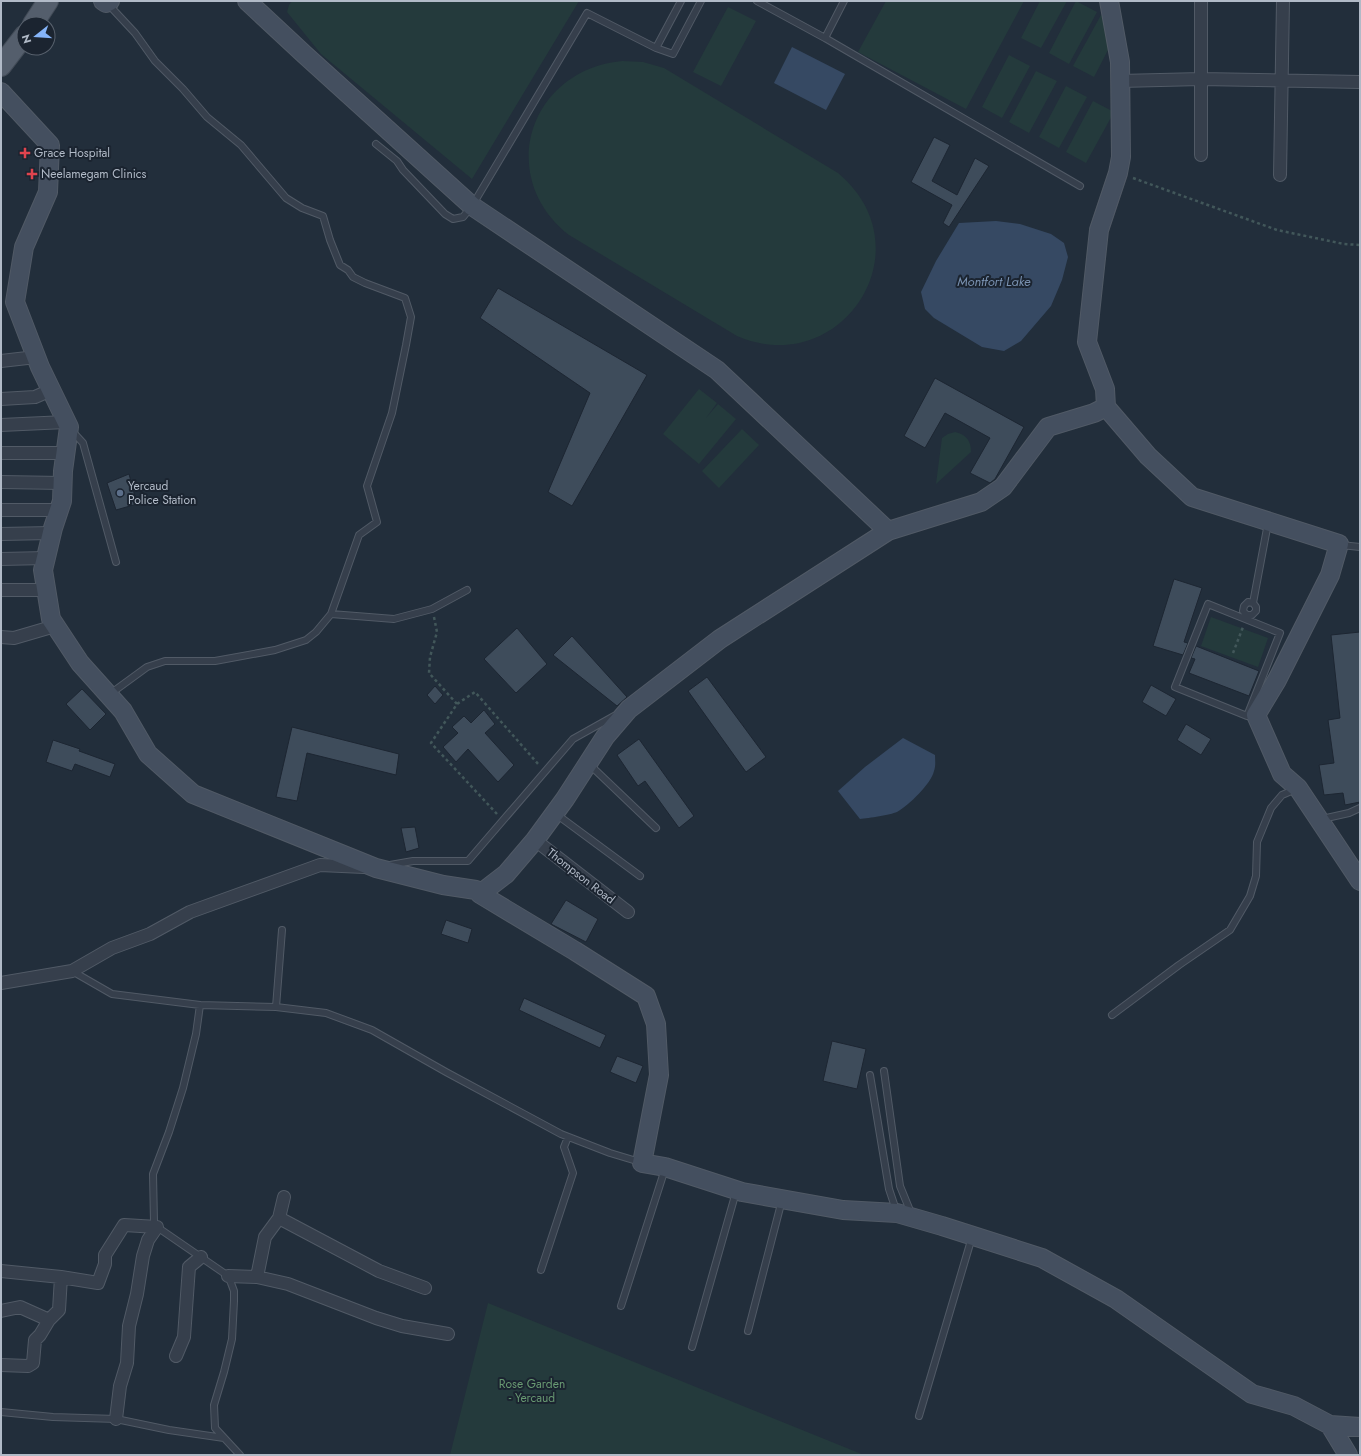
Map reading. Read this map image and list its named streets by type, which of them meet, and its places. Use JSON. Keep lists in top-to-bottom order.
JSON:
{
  "streets": {
    "street": ["Thompson Road"]
  },
  "water": ["Montfort Lake"],
  "parks": ["Rose Garden - Yercaud"],
  "places": {
    "health": ["Grace Hospital", "Neelamegam Clinics"],
    "other": ["Yercaud Police Station"]
  },
  "north": "left"
}
